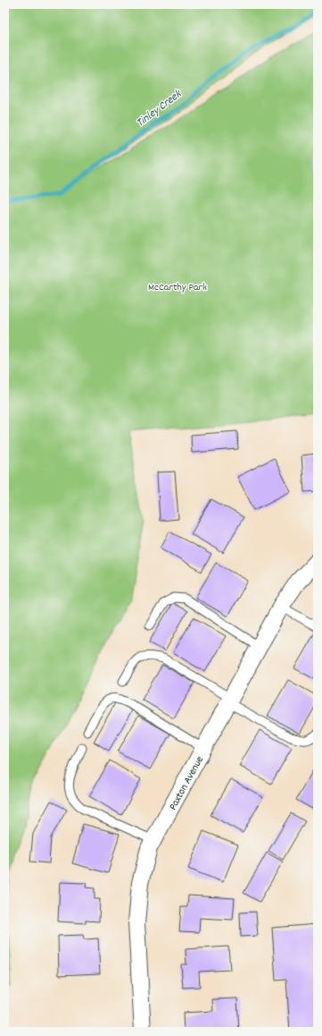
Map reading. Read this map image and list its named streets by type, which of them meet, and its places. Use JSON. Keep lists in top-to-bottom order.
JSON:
{
  "streets": {
    "street": ["Paxton Avenue"]
  },
  "water": ["Tinley Creek"],
  "parks": ["McCarthy Park"]
}
